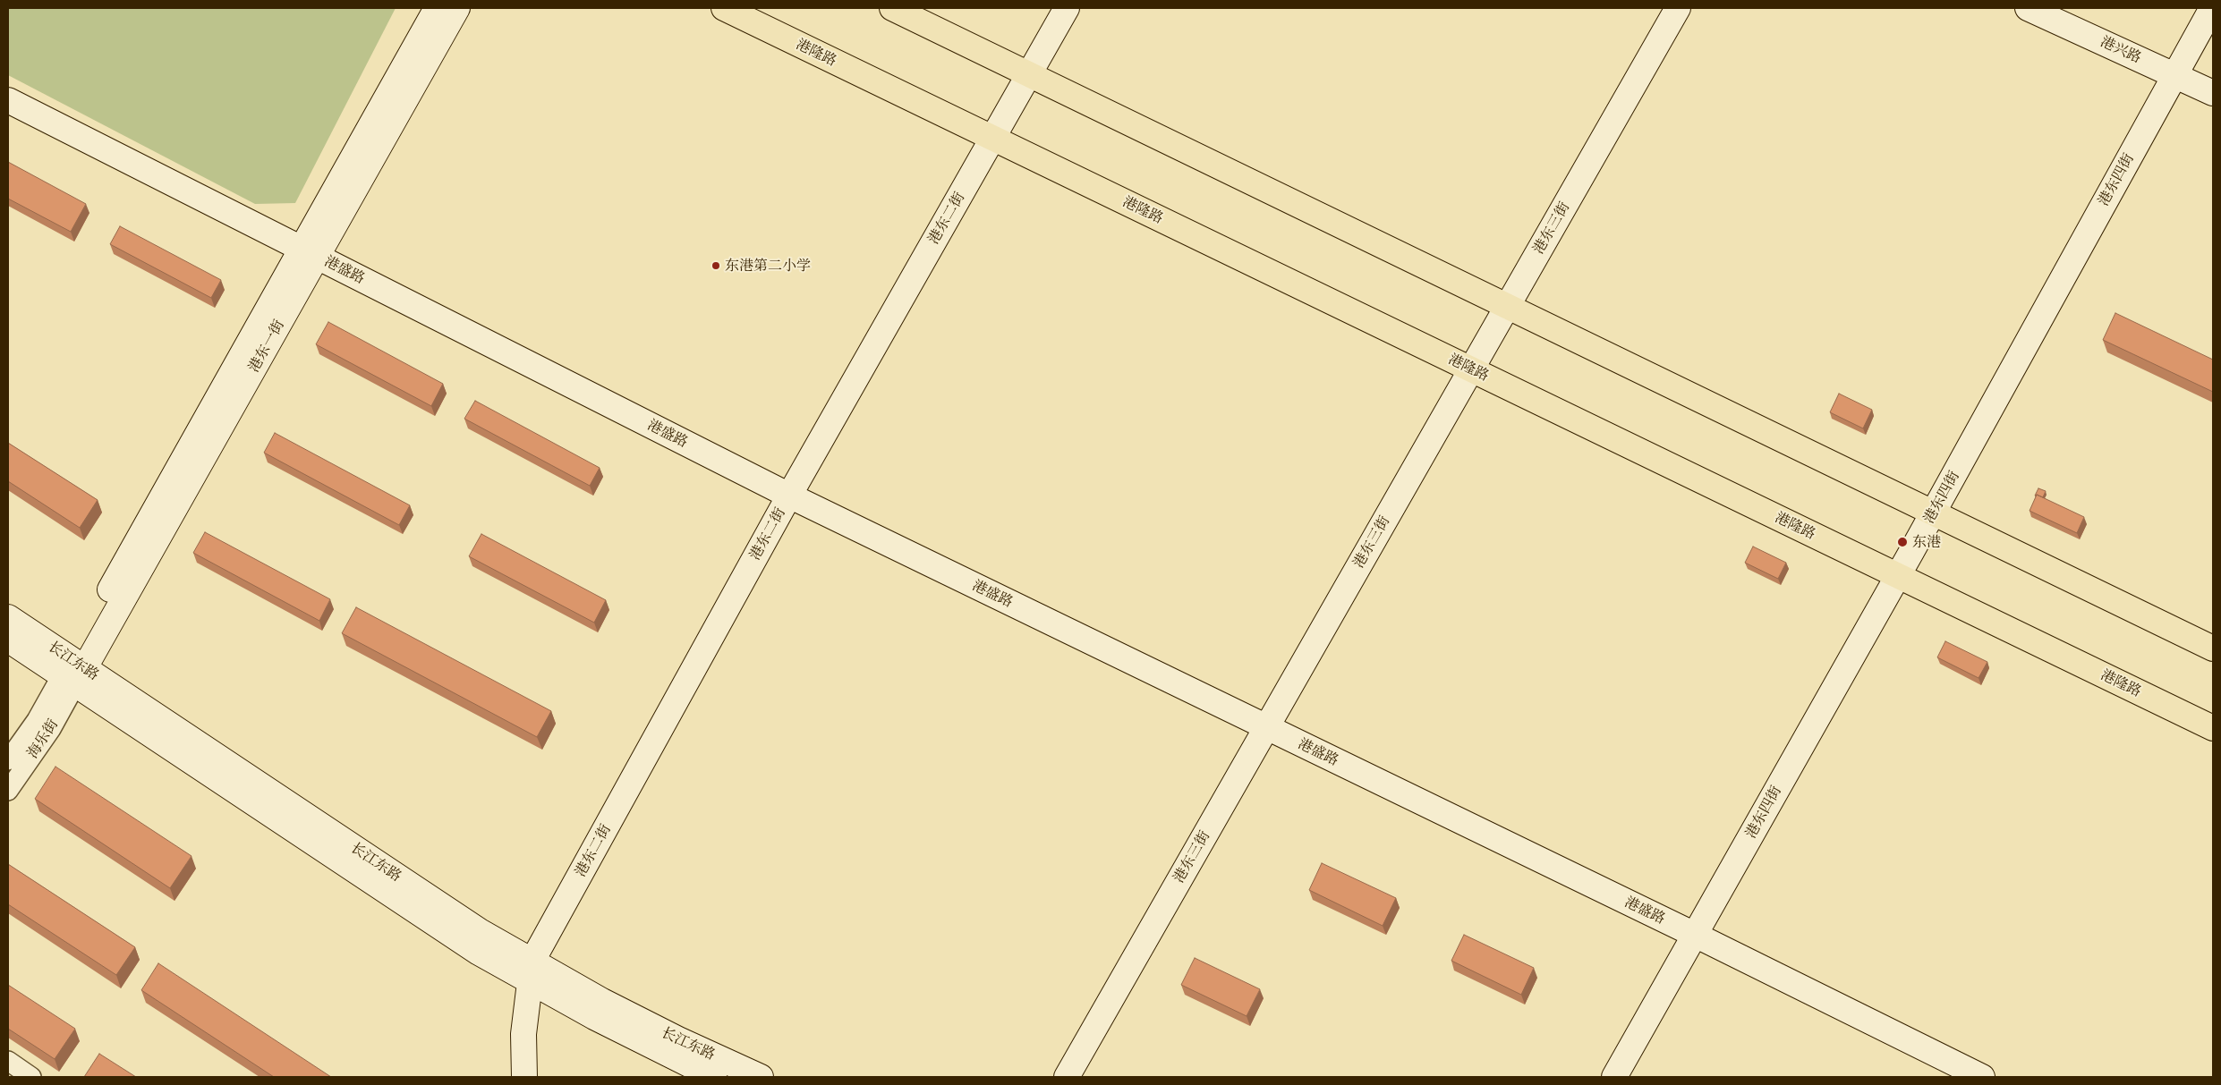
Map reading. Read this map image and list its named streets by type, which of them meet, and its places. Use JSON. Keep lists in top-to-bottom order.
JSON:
{
  "streets": {
    "main road": ["港隆路"],
    "street": [
      "港兴路",
      "港东四街",
      "港东二街",
      "港东三街",
      "港盛路",
      "港东一街",
      "长江东路",
      "海乐街"
    ]
  },
  "crossings": [
    ["港兴路", "港东四街"],
    ["港隆路", "港东四街"],
    ["港隆路", "港东二街"],
    ["港隆路", "港东三街"],
    ["港东四街", "港盛路"],
    ["港东二街", "港盛路"],
    ["港东二街", "长江东路"],
    ["港东三街", "港盛路"],
    ["港盛路", "港东一街"],
    ["港东一街", "长江东路"],
    ["港东一街", "海乐街"],
    ["长江东路", "海乐街"]
  ],
  "places": ["东港第二小学", "东港"]
}
